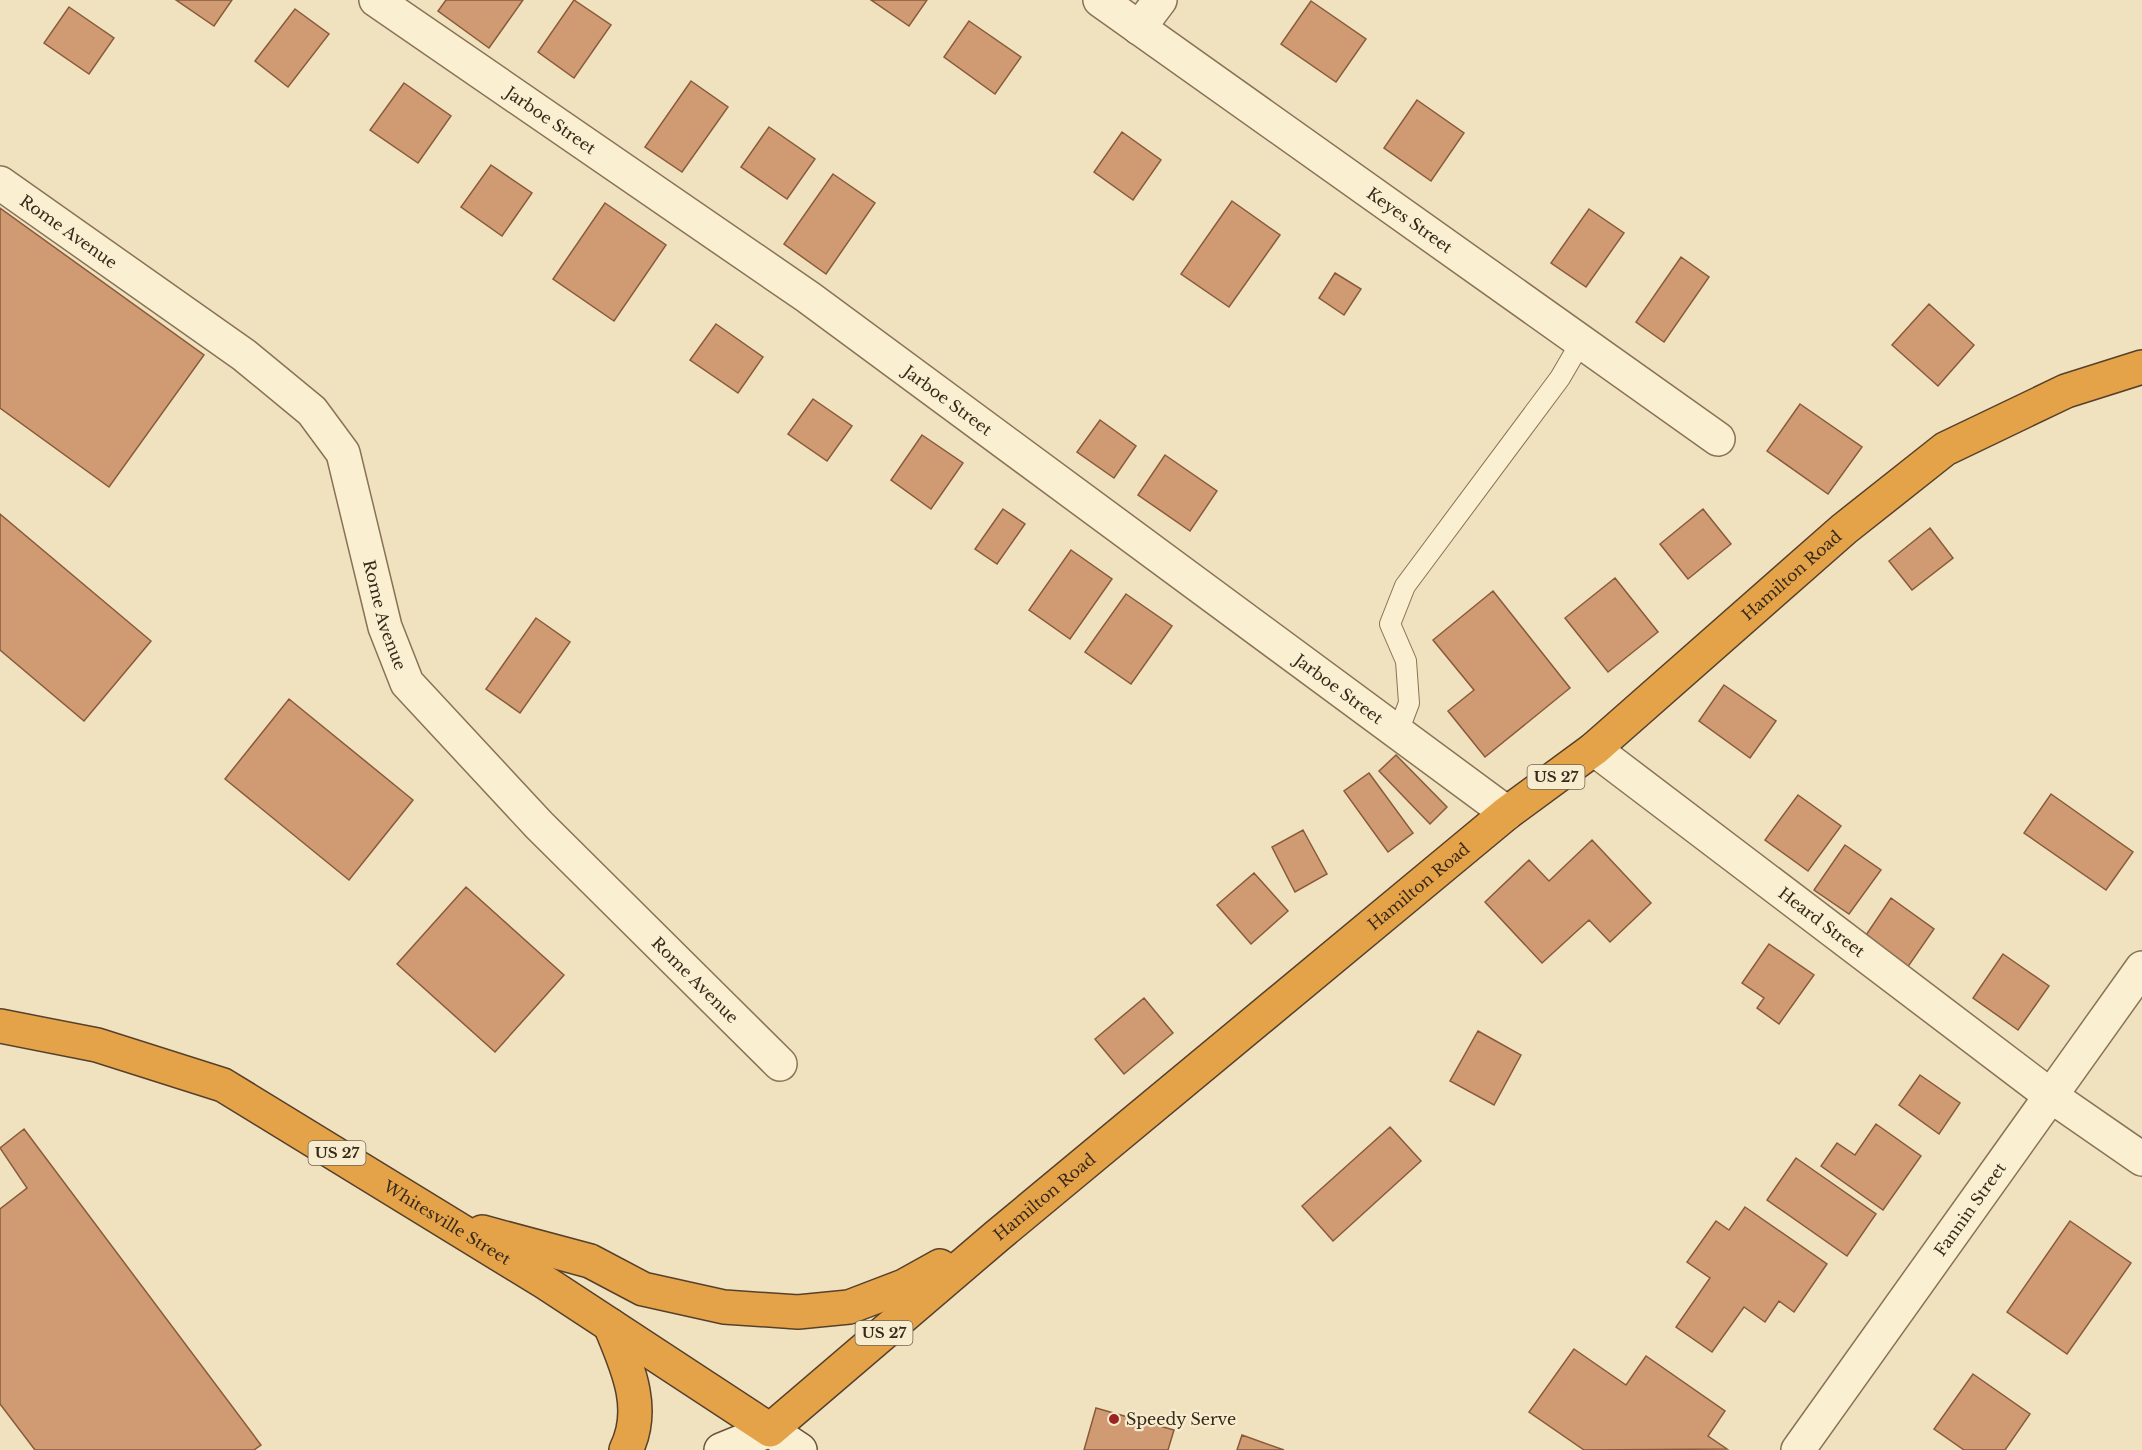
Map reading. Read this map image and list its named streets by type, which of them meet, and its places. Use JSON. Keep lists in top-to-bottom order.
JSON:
{
  "streets": {
    "highway": ["Hamilton Road", "US 27", "Whitesville Street"],
    "street": [
      "Jarboe Street",
      "Keyes Street",
      "Rome Avenue",
      "Heard Street",
      "Fannin Street"
    ]
  },
  "crossings": [
    ["Jarboe Street", "Hamilton Road"],
    ["Hamilton Road", "Heard Street"],
    ["Hamilton Road", "Whitesville Street"],
    ["Heard Street", "Fannin Street"]
  ],
  "places": ["Speedy Serve"]
}
